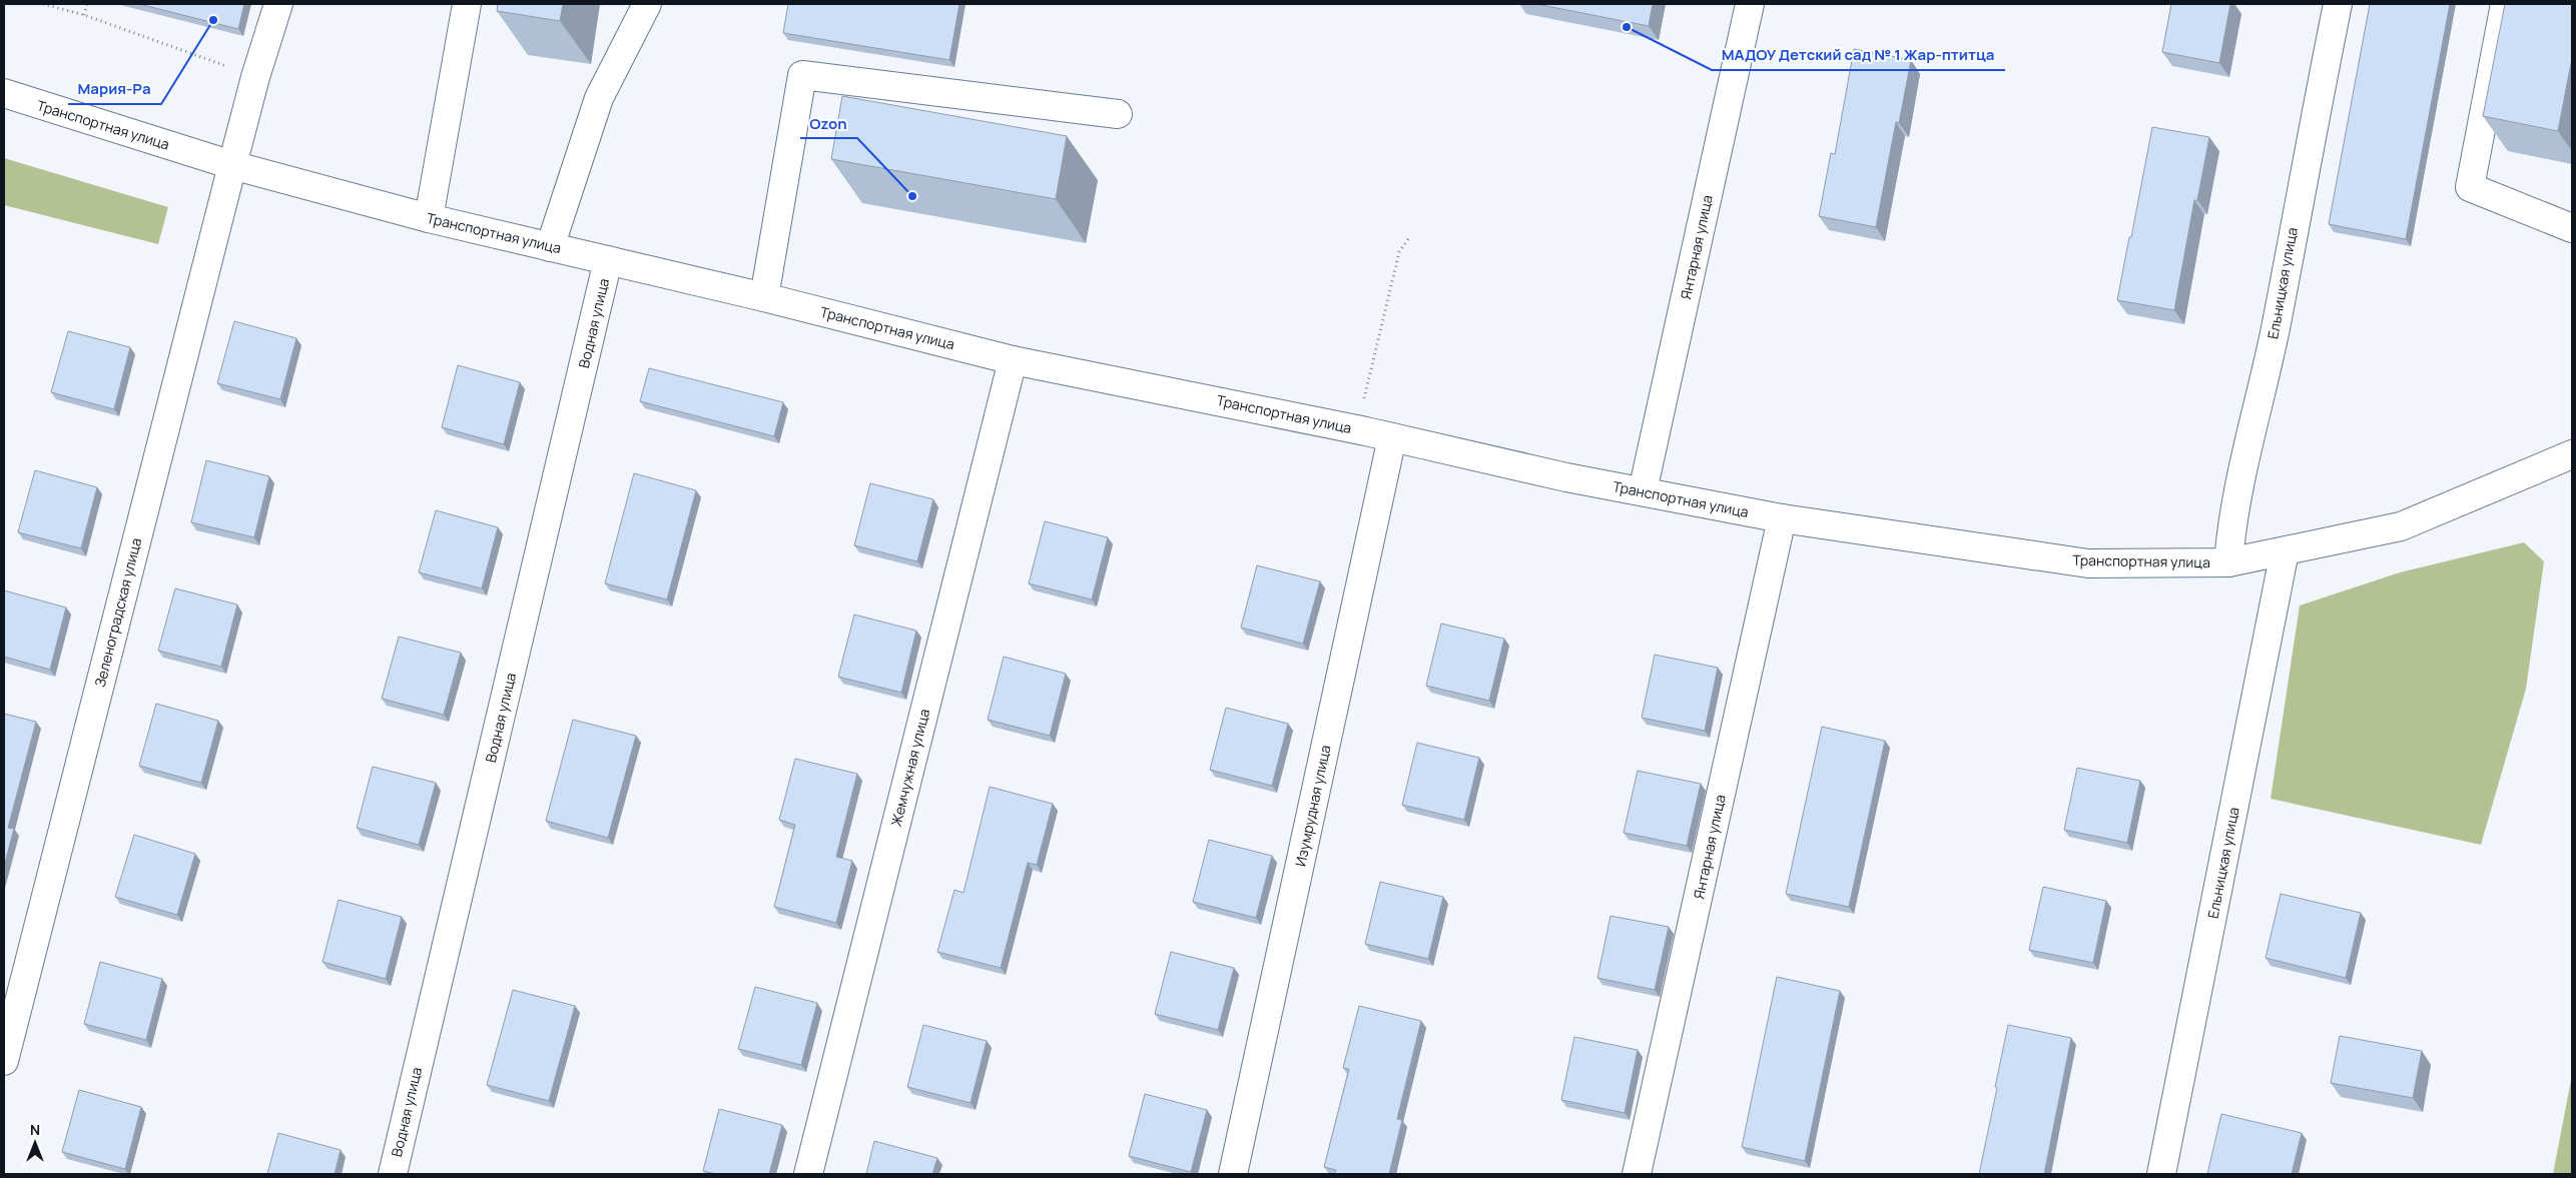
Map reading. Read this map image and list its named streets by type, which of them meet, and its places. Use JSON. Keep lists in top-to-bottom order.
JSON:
{
  "streets": {
    "street": [
      "Транспортная улица",
      "Янтарная улица",
      "Ельницкая улица",
      "Водная улица",
      "Зеленоградская улица",
      "Жемчужная улица",
      "Изумрудная улица"
    ]
  },
  "crossings": [
    ["Транспортная улица", "Янтарная улица"],
    ["Транспортная улица", "Ельницкая улица"],
    ["Транспортная улица", "Водная улица"],
    ["Транспортная улица", "Зеленоградская улица"],
    ["Транспортная улица", "Жемчужная улица"],
    ["Транспортная улица", "Изумрудная улица"]
  ],
  "places": ["Мария-Ра", "МАДОУ Детский сад № 1 Жар-птитца", "Ozon"],
  "north": "top"
}
